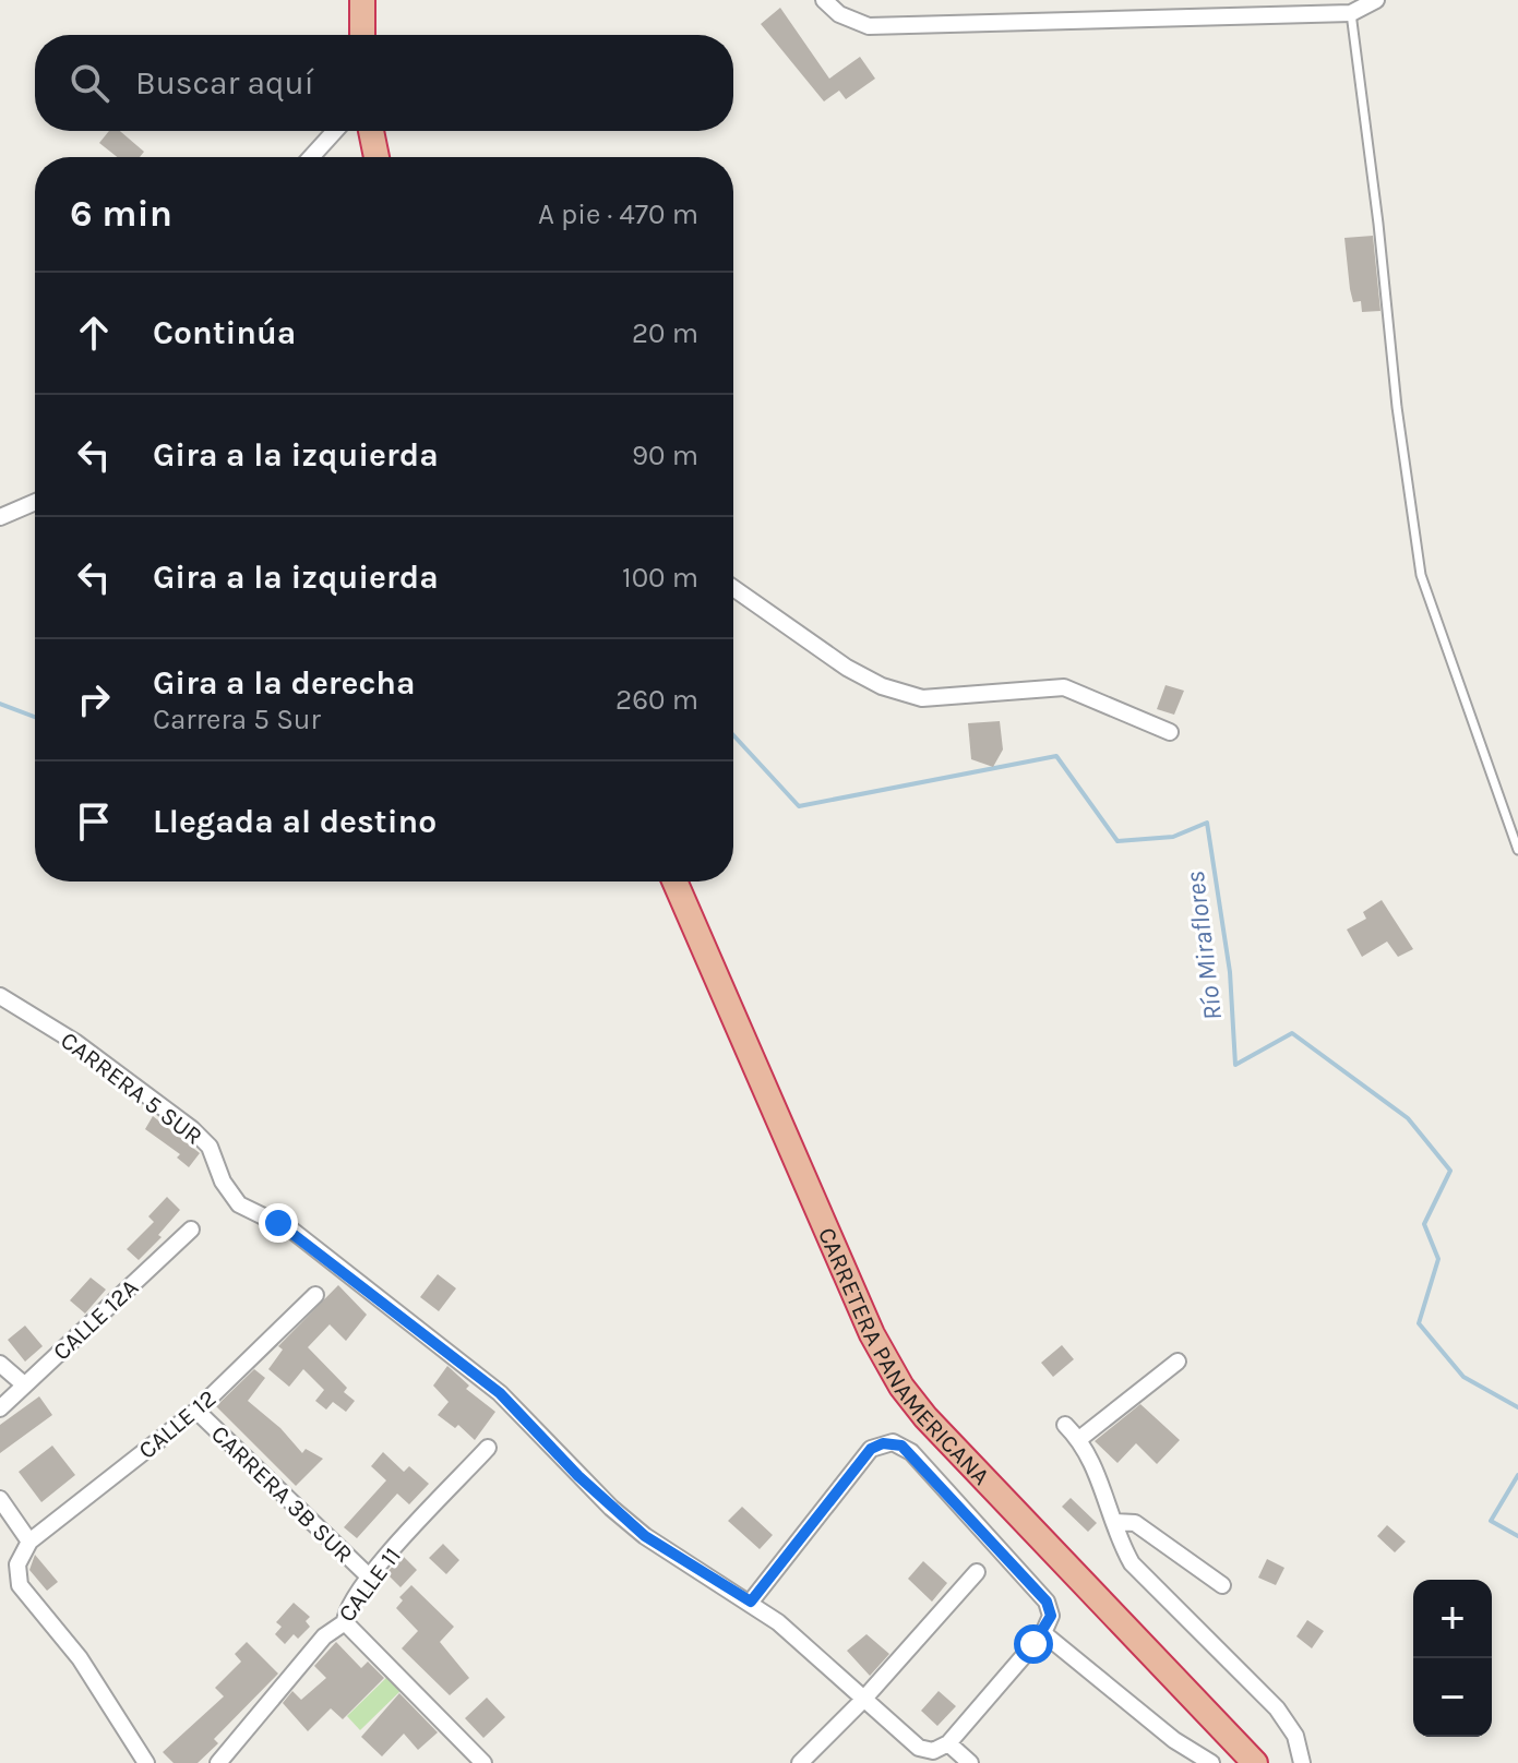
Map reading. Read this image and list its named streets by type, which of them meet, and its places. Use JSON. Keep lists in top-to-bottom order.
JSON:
{
  "streets": {
    "highway": ["CARRETERA PANAMERICANA"],
    "street": [
      "CARRERA 5 SUR",
      "CALLE 12A",
      "CALLE 12",
      "CARRERA 3B SUR",
      "CALLE 11"
    ]
  },
  "crossings": [
    ["CALLE 12", "CARRERA 3B SUR"],
    ["CARRERA 3B SUR", "CALLE 11"]
  ],
  "water": ["Río Miraflores"],
  "page": {
    "search": "Buscar aquí",
    "heading": ["6 min", "A pie · 470 m"],
    "list": [
      ["Continúa", "20 m"],
      ["Gira a la izquierda", "90 m"],
      ["Gira a la izquierda", "100 m"],
      ["Gira a la derecha", "Carrera 5 Sur", "260 m"],
      "Llegada al destino"
    ],
    "map_buttons": ["+", "−"]
  }
}
